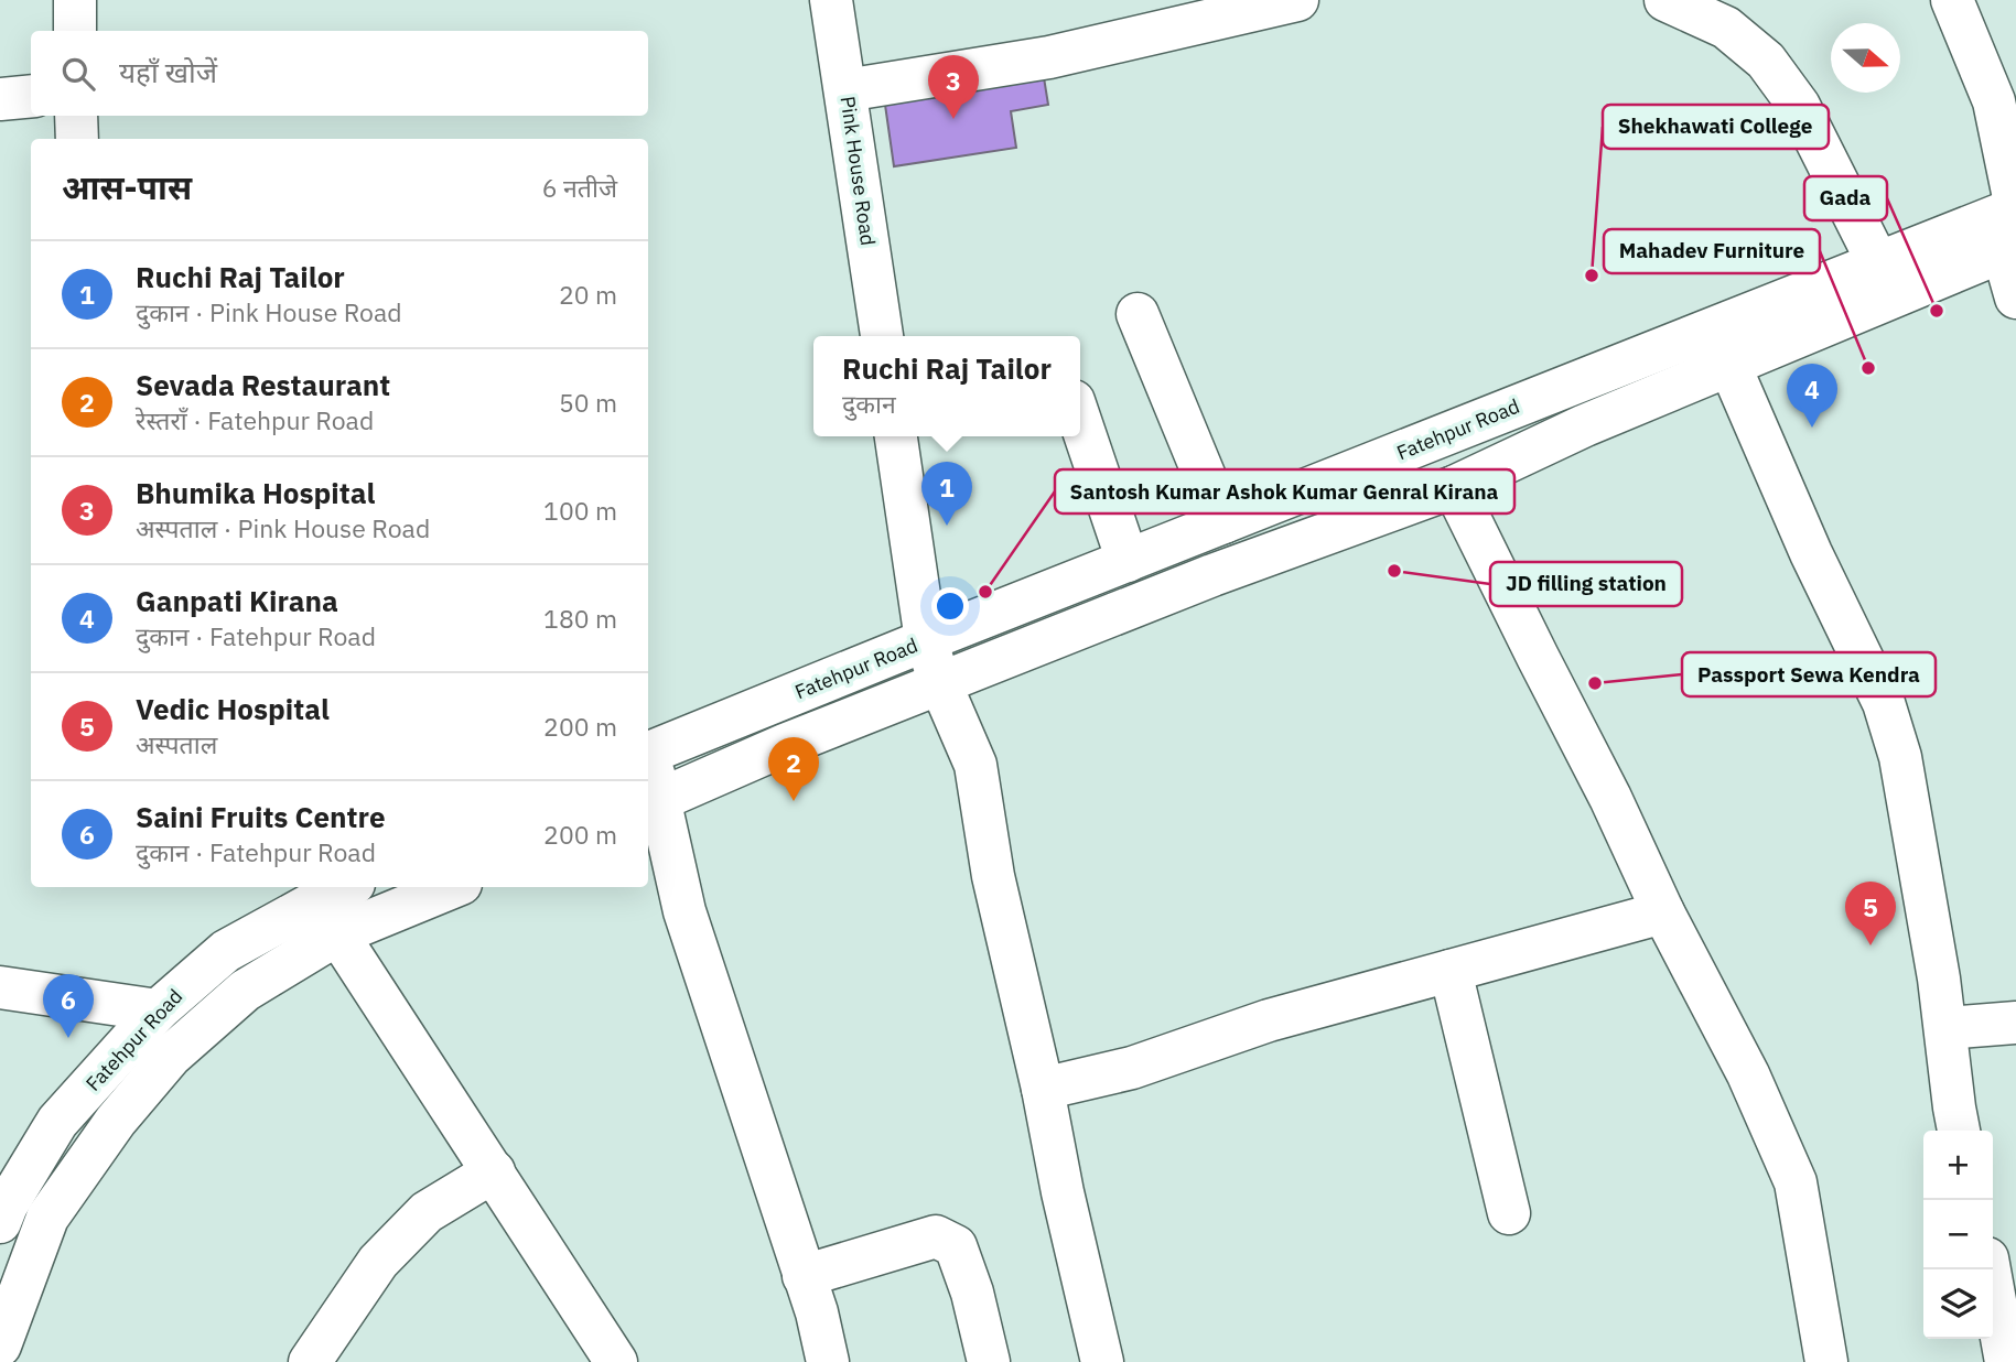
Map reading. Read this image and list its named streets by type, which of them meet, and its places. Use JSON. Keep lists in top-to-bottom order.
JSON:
{
  "streets": {
    "street": ["Pink House Road", "Fatehpur Road"]
  },
  "places": [
    "Shekhawati College",
    "Gada",
    "Mahadev Furniture",
    "JD filling station",
    "Santosh Kumar Ashok Kumar Genral Kirana",
    "Passport Sewa Kendra"
  ],
  "north": "right",
  "page": {
    "search": "यहाँ खोजें",
    "pins": [
      "3",
      "4",
      "1",
      "2",
      "5",
      "6"
    ],
    "heading": ["आस-पास", "6 नतीजे"],
    "list": [
      {
        "mark": "1",
        "name": "Ruchi Raj Tailor",
        "note": "दुकान · Pink House Road",
        "value": "20 m"
      },
      {
        "mark": "2",
        "name": "Sevada Restaurant",
        "note": "रेस्तराँ · Fatehpur Road",
        "value": "50 m"
      },
      {
        "mark": "3",
        "name": "Bhumika Hospital",
        "note": "अस्पताल · Pink House Road",
        "value": "100 m"
      },
      {
        "mark": "4",
        "name": "Ganpati Kirana",
        "note": "दुकान · Fatehpur Road",
        "value": "180 m"
      },
      {
        "mark": "5",
        "name": "Vedic Hospital",
        "note": "अस्पताल",
        "value": "200 m"
      },
      {
        "mark": "6",
        "name": "Saini Fruits Centre",
        "note": "दुकान · Fatehpur Road",
        "value": "200 m"
      }
    ],
    "popup": ["Ruchi Raj Tailor", "दुकान"],
    "map_buttons": ["+", "−"]
  }
}
